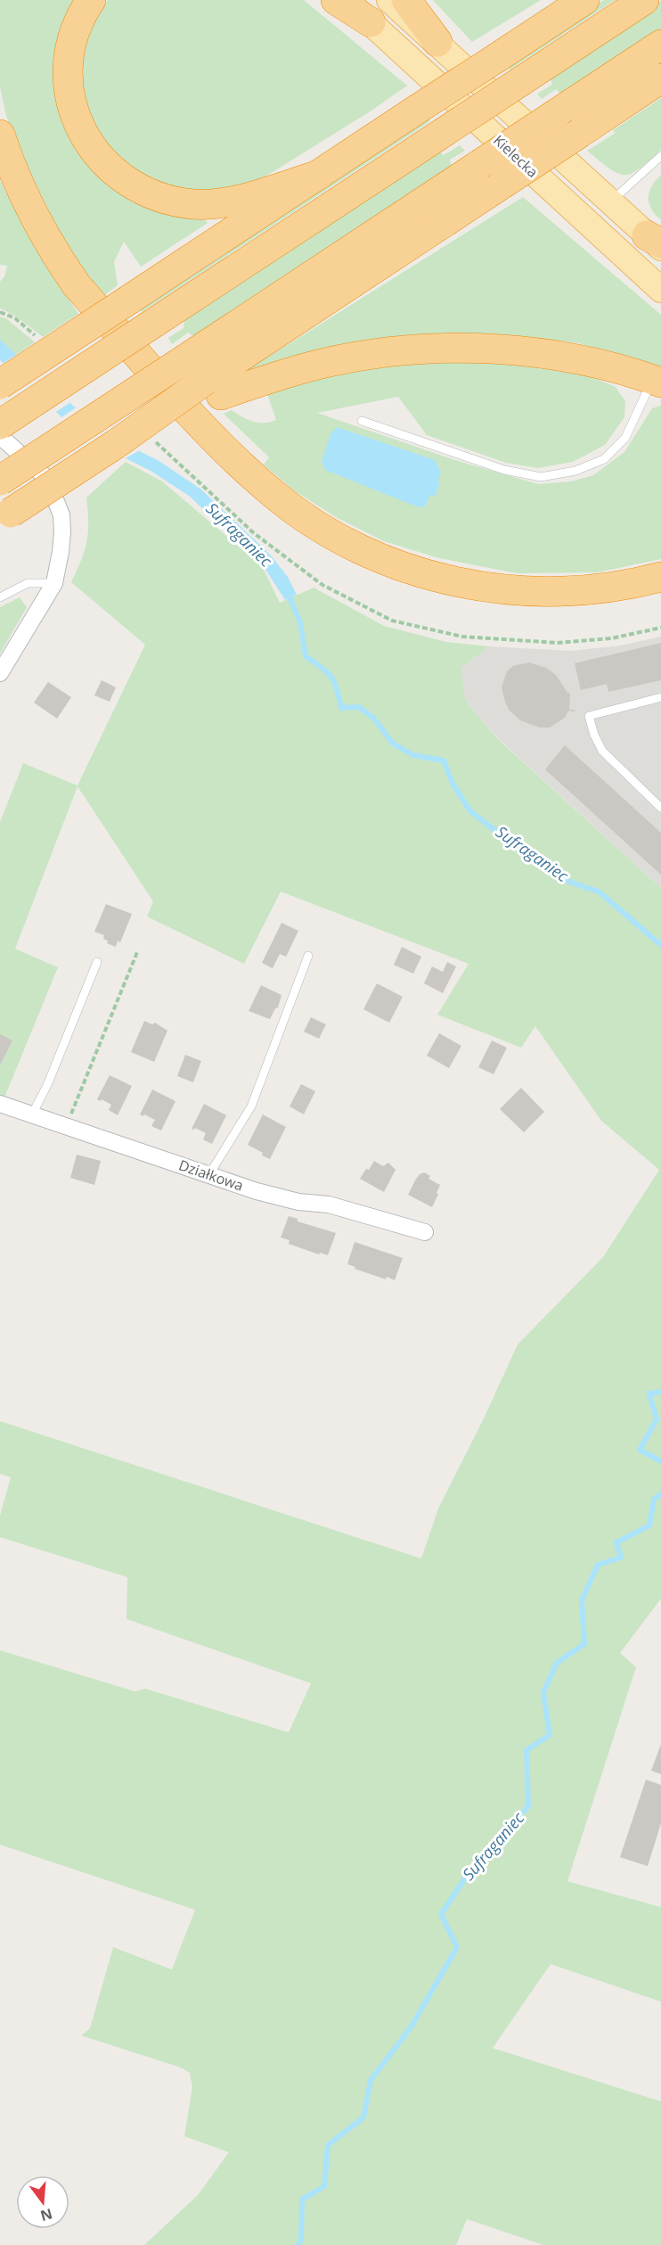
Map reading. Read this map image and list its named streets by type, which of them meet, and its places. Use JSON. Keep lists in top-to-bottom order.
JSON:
{
  "streets": {
    "main road": ["Kielecka"],
    "street": ["Działkowa"]
  },
  "water": ["Sufraganiec"],
  "north": "bottom"
}
